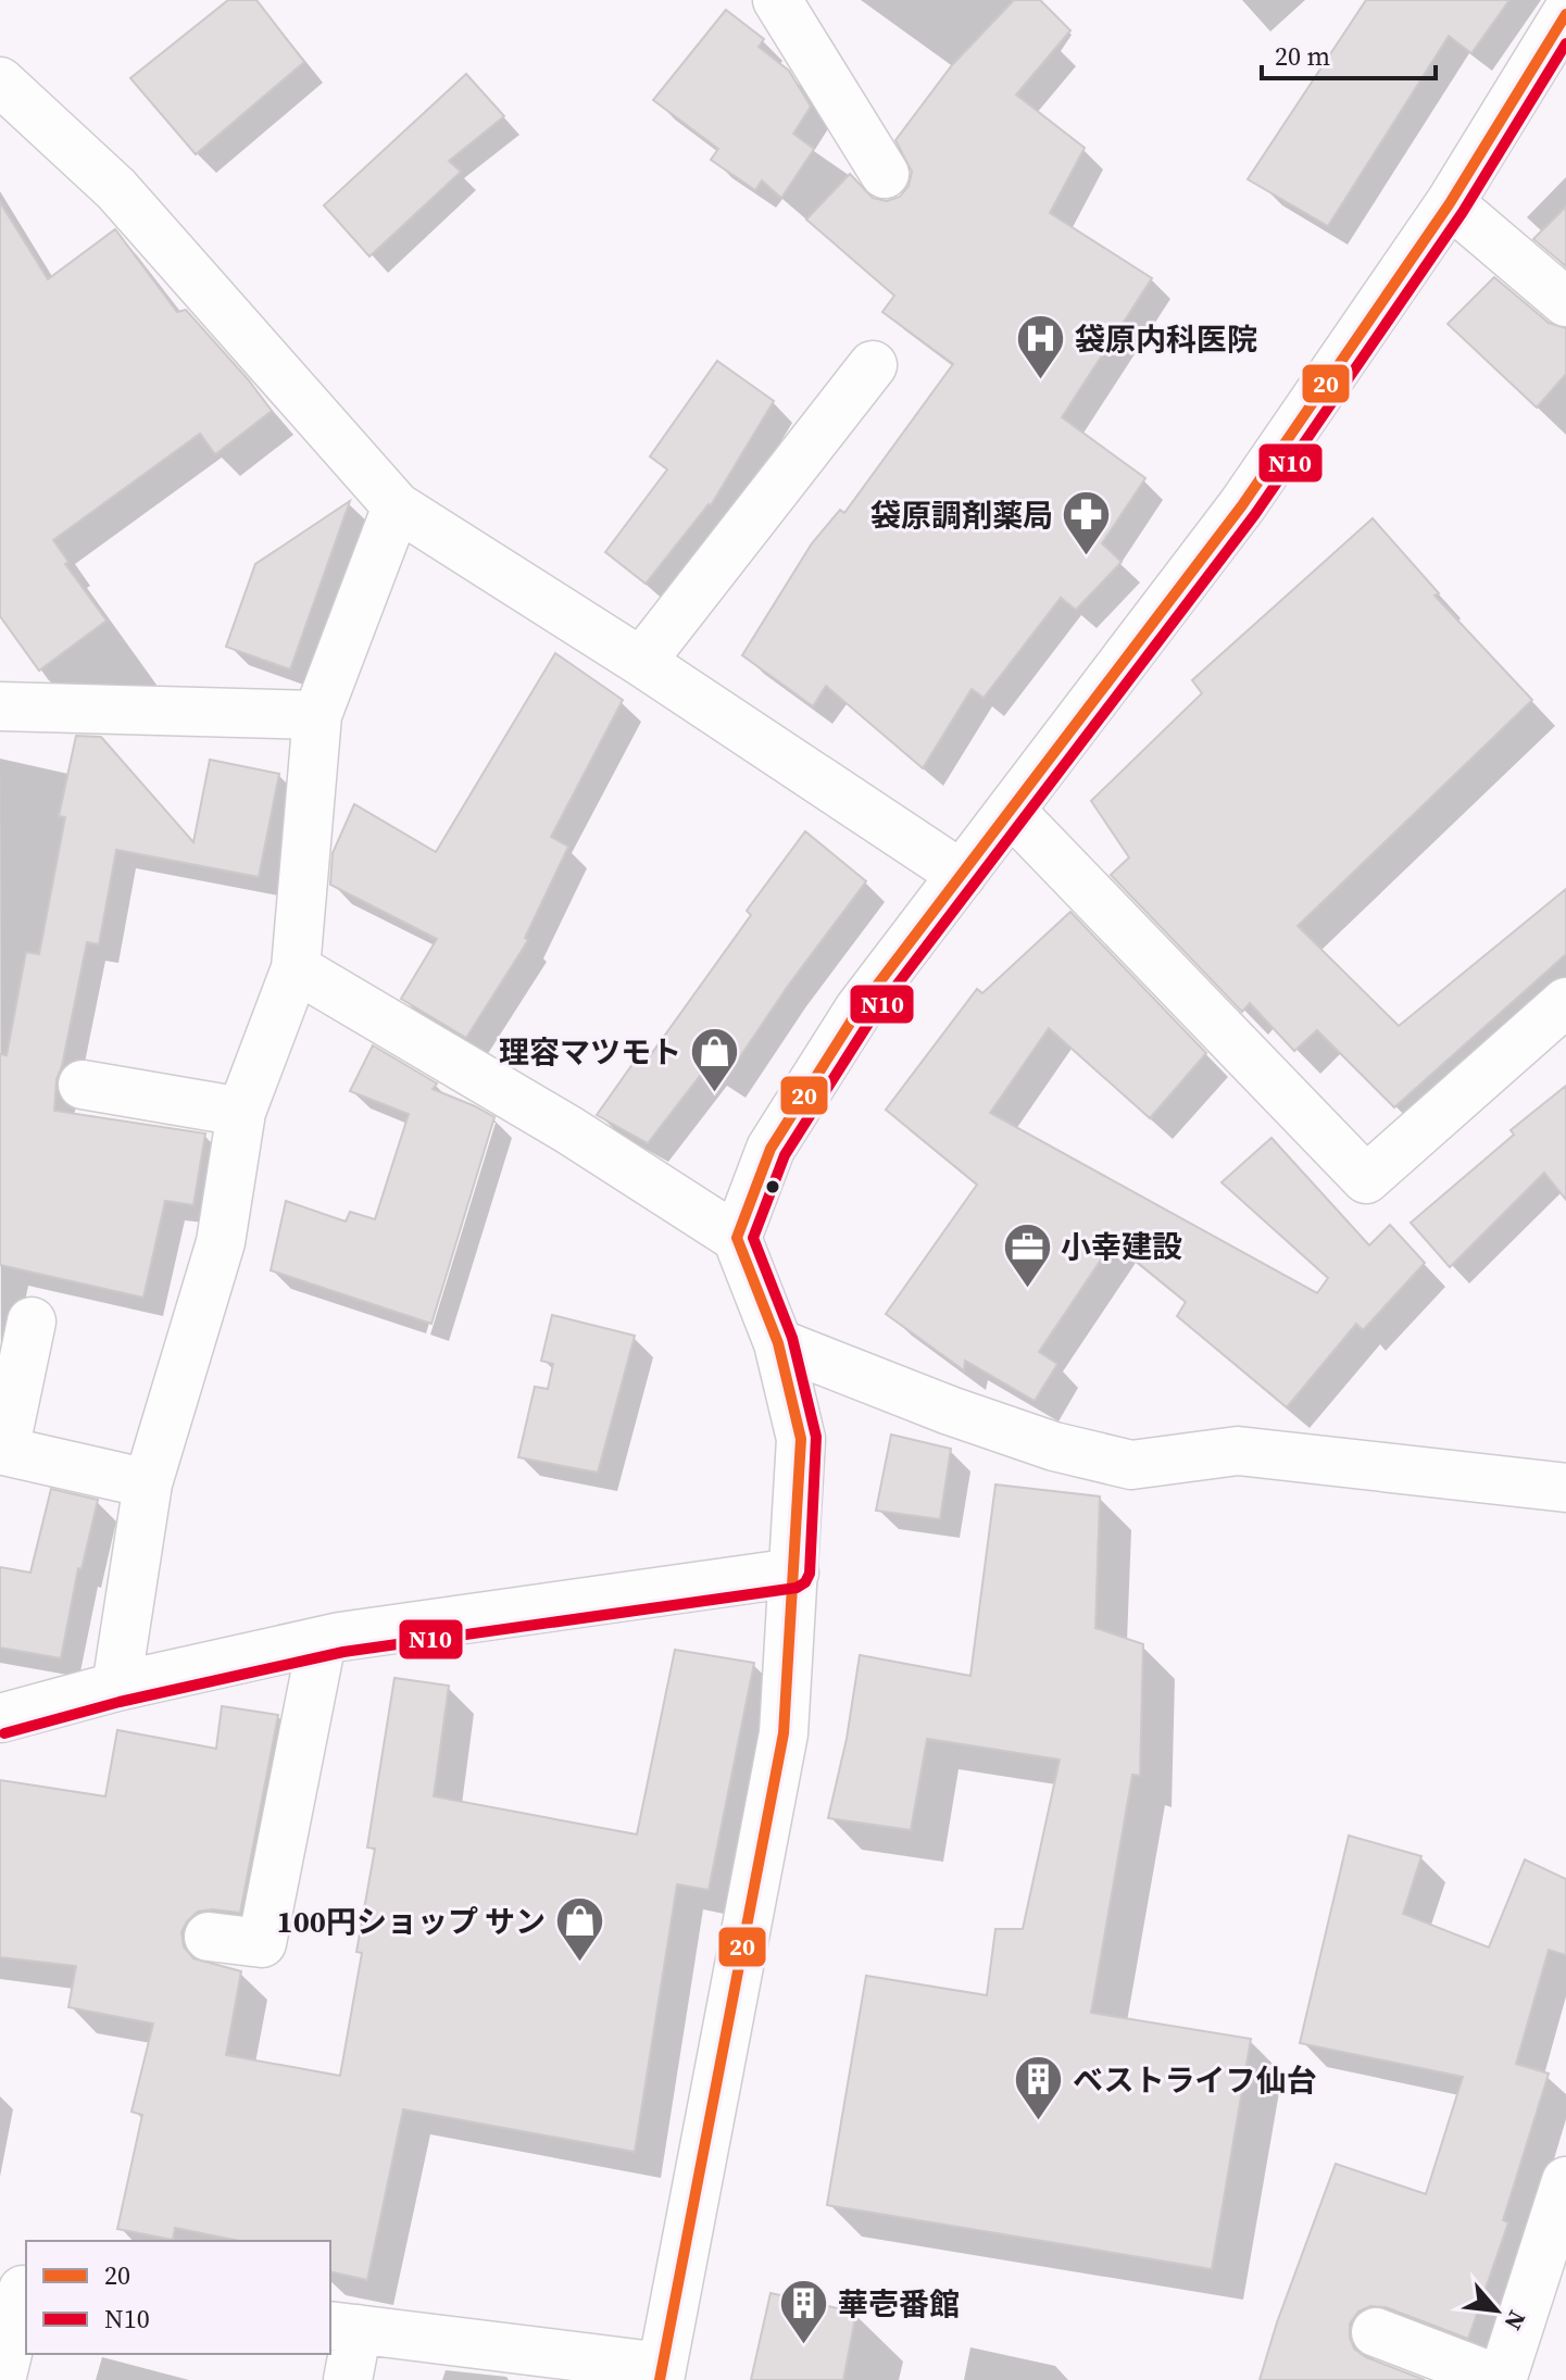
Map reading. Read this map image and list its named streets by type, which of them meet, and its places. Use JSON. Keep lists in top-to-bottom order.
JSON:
{
  "places": {
    "hospital": ["袋原内科医院"],
    "pharmacy": ["袋原調剤薬局"],
    "shop": ["理容マツモト", "100円ショップ サン"],
    "office": ["小幸建設"],
    "building": ["ベストライフ仙台", "華壱番館"]
  },
  "lines": ["transit line 20", "transit line N10"],
  "legend": ["20", "N10"],
  "scale_bar": "20 m",
  "north": "bottom right"
}
